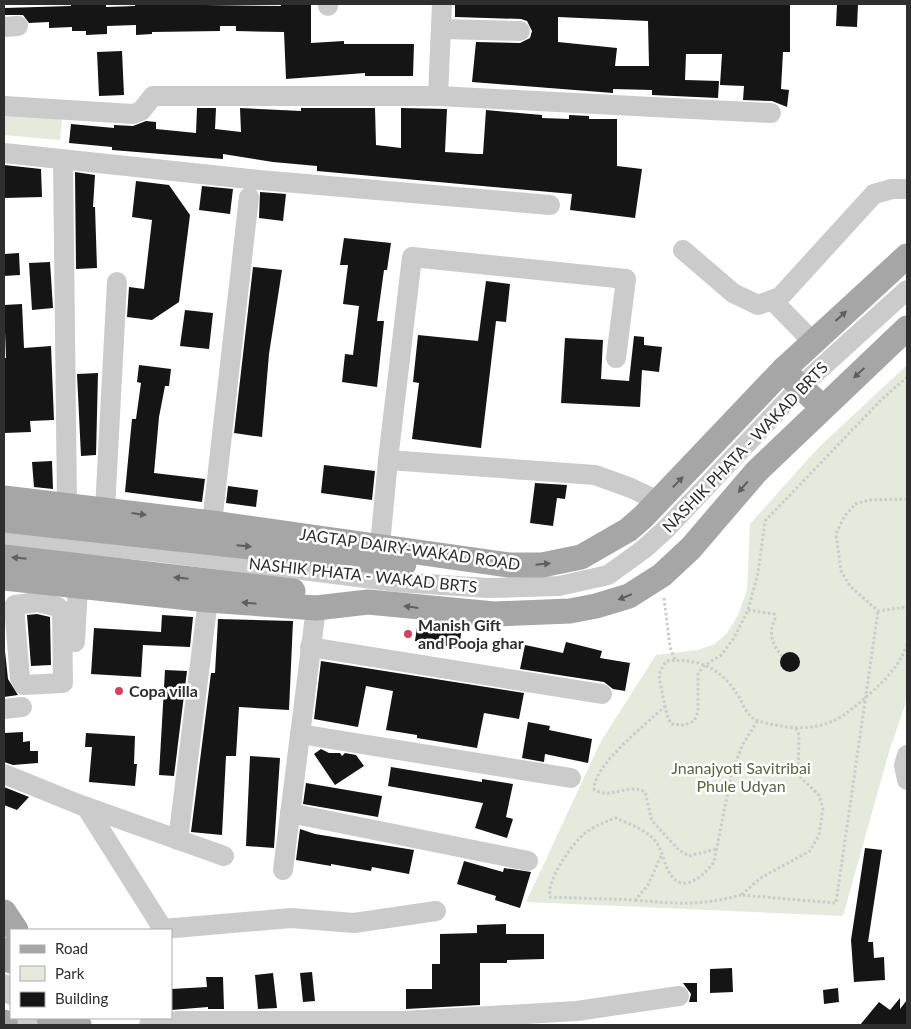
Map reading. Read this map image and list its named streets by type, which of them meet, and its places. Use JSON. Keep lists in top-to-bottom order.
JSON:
{
  "streets": {
    "main road": ["JAGTAP DAIRY-WAKAD ROAD"],
    "street": ["NASHIK PHATA - WAKAD BRTS"]
  },
  "parks": ["Jnanajyoti Savitribai Phule Udyan"],
  "places": ["Manish Gift and Pooja ghar", "Copa villa"],
  "legend": ["Road", "Park", "Building"]
}
